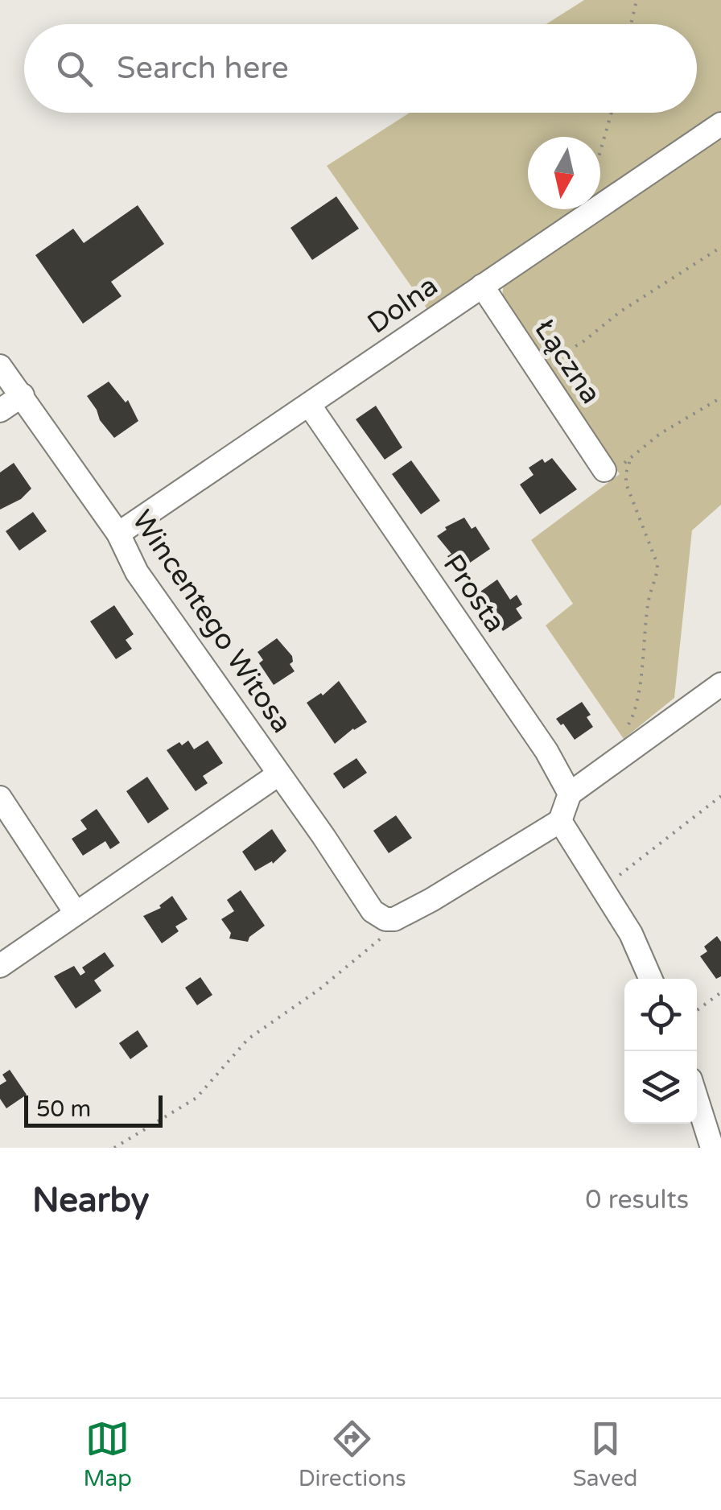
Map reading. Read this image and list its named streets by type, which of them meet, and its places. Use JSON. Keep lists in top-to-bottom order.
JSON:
{
  "streets": {
    "street": [
      "Dolna",
      "Łączna",
      "Prosta",
      "Wincentego Witosa"
    ]
  },
  "crossings": [
    ["Dolna", "Łączna"],
    ["Dolna", "Prosta"],
    ["Dolna", "Wincentego Witosa"]
  ],
  "scale_bar": "50 m",
  "north": "bottom",
  "page": {
    "search": "Search here",
    "scale": "50 m",
    "heading": ["Nearby", "0 results"],
    "nav": ["Map", "Directions", "Saved"]
  }
}
